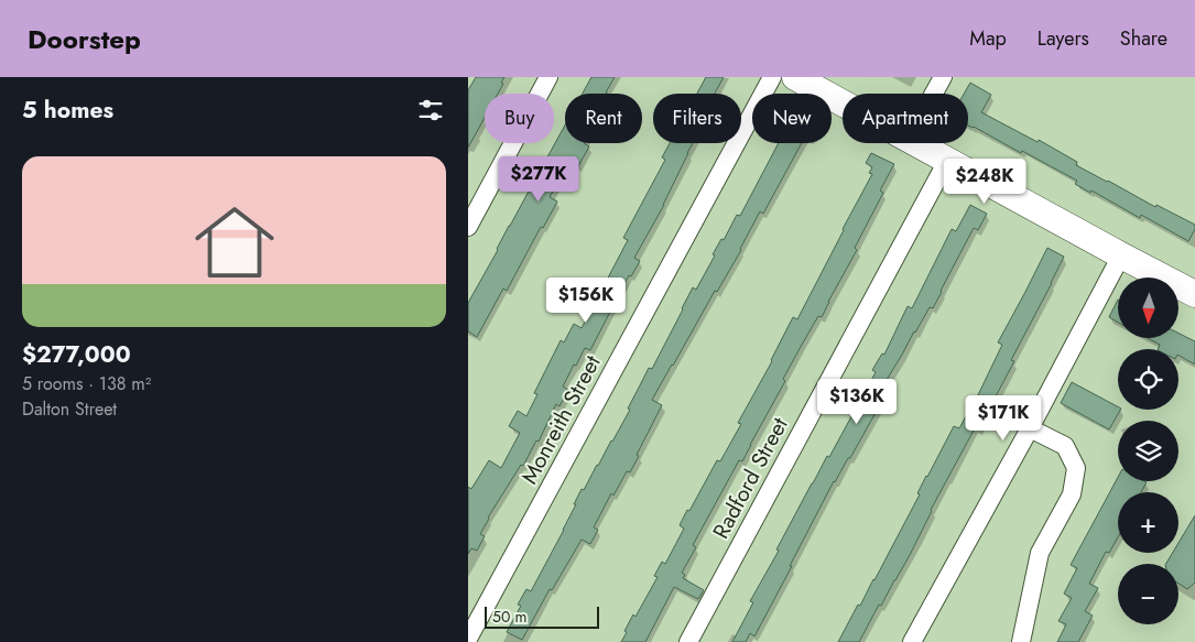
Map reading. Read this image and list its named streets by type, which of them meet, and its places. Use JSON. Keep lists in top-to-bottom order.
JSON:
{
  "streets": {
    "street": ["Monreith Street", "Radford Street"]
  },
  "scale_bar": "50 m",
  "north": "bottom",
  "page": {
    "header": "Doorstep",
    "nav": ["Map", "Layers", "Share"],
    "heading": "5 homes",
    "chip": [
      "Buy",
      "Rent",
      "Filters",
      "New",
      "Apartment"
    ],
    "list": [
      {
        "name": "$277,000",
        "note": "5 rooms · 138 m² · Dalton Street"
      }
    ],
    "price": [
      "$277K",
      "$248K",
      "$156K",
      "$136K",
      "$171K"
    ],
    "map_buttons": ["+", "−"],
    "scale": "50 m"
  }
}
